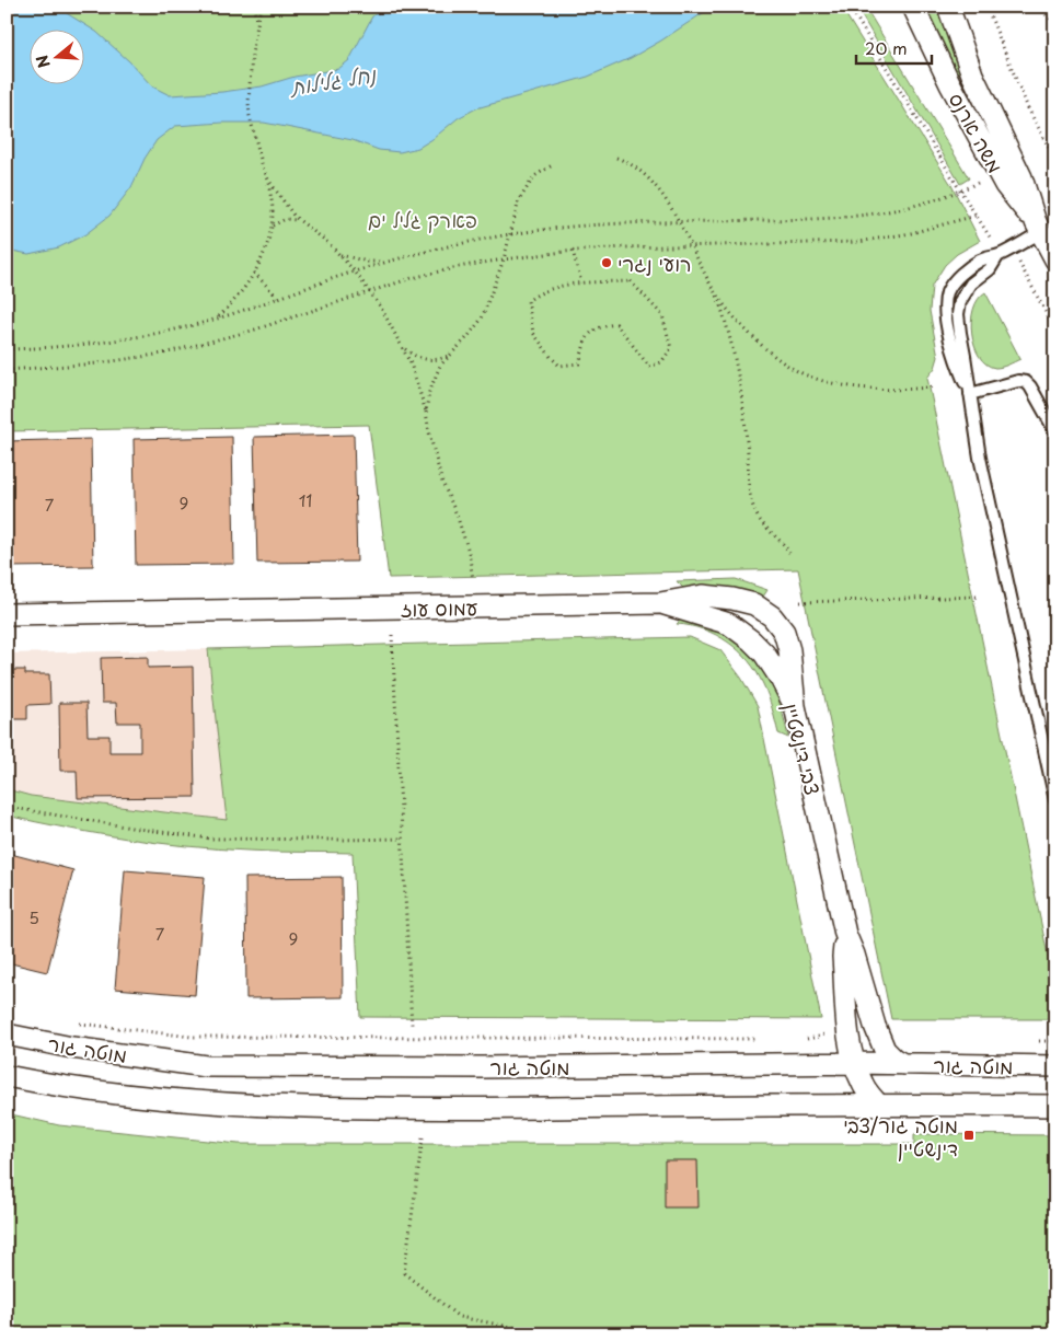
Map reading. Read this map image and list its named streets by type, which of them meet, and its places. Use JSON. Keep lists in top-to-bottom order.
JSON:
{
  "streets": {
    "street": [
      "משה ארנס",
      "עמוס עוז",
      "צבי דינשטיין",
      "מוטה גור"
    ]
  },
  "crossings": [
    ["עמוס עוז", "צבי דינשטיין"],
    ["צבי דינשטיין", "מוטה גור"]
  ],
  "water": ["נחל גלילות"],
  "parks": ["פארק גליל ים"],
  "places": {
    "other": ["רועי נגרי"],
    "transit": ["מוטה גור/צבי דינשטיין"]
  },
  "house_numbers": [
    "11",
    "9",
    "7",
    "5",
    "7",
    "9"
  ],
  "scale_bar": "20 m",
  "north": "left"
}
